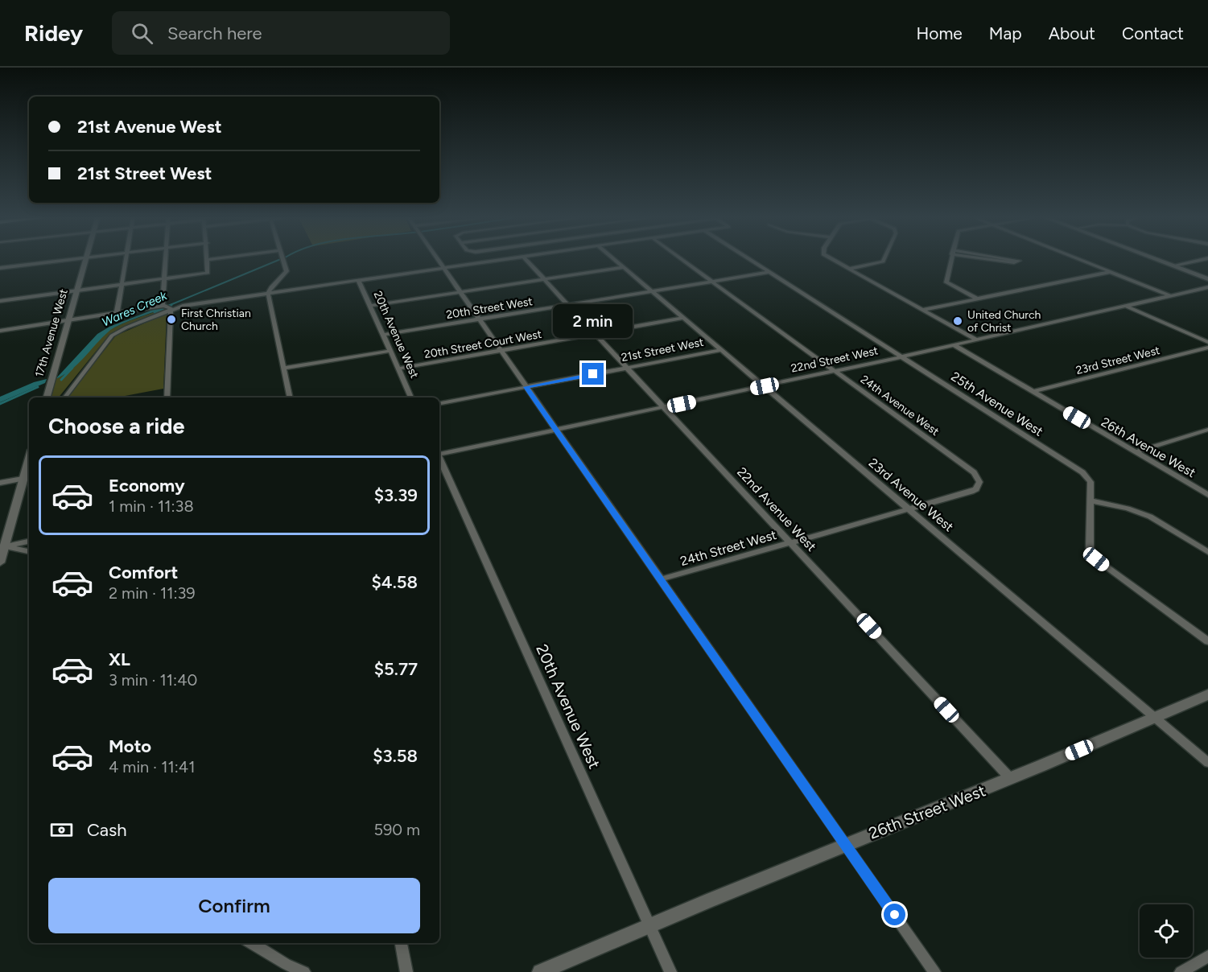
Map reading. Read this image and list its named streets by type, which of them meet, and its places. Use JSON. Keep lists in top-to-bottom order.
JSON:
{
  "streets": {
    "street": [
      "20th Street West",
      "17th Avenue West",
      "20th Avenue West",
      "20th Street Court West",
      "21st Street West",
      "22nd Street West",
      "23rd Street West",
      "25th Avenue West",
      "24th Avenue West",
      "26th Avenue West",
      "23rd Avenue West",
      "22nd Avenue West",
      "24th Street West",
      "26th Street West"
    ]
  },
  "crossings": [
    ["20th Street West", "20th Avenue West"],
    ["20th Street West", "25th Avenue West"],
    ["20th Street West", "24th Avenue West"],
    ["20th Street West", "23rd Avenue West"],
    ["20th Street West", "22nd Avenue West"],
    ["20th Avenue West", "20th Street Court West"],
    ["20th Avenue West", "26th Street West"],
    ["20th Street Court West", "23rd Avenue West"],
    ["20th Street Court West", "22nd Avenue West"],
    ["21st Street West", "23rd Avenue West"],
    ["21st Street West", "22nd Avenue West"],
    ["22nd Street West", "25th Avenue West"],
    ["22nd Street West", "24th Avenue West"],
    ["22nd Street West", "26th Avenue West"],
    ["22nd Street West", "23rd Avenue West"],
    ["22nd Street West", "22nd Avenue West"],
    ["23rd Street West", "26th Avenue West"],
    ["24th Avenue West", "24th Street West"],
    ["23rd Avenue West", "24th Street West"],
    ["23rd Avenue West", "26th Street West"],
    ["22nd Avenue West", "24th Street West"],
    ["22nd Avenue West", "26th Street West"]
  ],
  "water": ["Wares Creek"],
  "places": ["First Christian Church", "United Church of Christ"],
  "page": {
    "header": "Ridey",
    "search": "Search here",
    "nav": [
      "Home",
      "Map",
      "About",
      "Contact"
    ],
    "banner": ["21st Avenue West", "21st Street West"],
    "bubble": "2 min",
    "heading": "Choose a ride",
    "list": [
      {
        "name": "Economy",
        "note": "1 min · 11:38",
        "value": "$3.39"
      },
      {
        "name": "Comfort",
        "note": "2 min · 11:39",
        "value": "$4.58"
      },
      {
        "name": "XL",
        "note": "3 min · 11:40",
        "value": "$5.77"
      },
      {
        "name": "Moto",
        "note": "4 min · 11:41",
        "value": "$3.58"
      }
    ],
    "pay": ["Cash", "590 m"],
    "buttons": "Confirm"
  }
}
